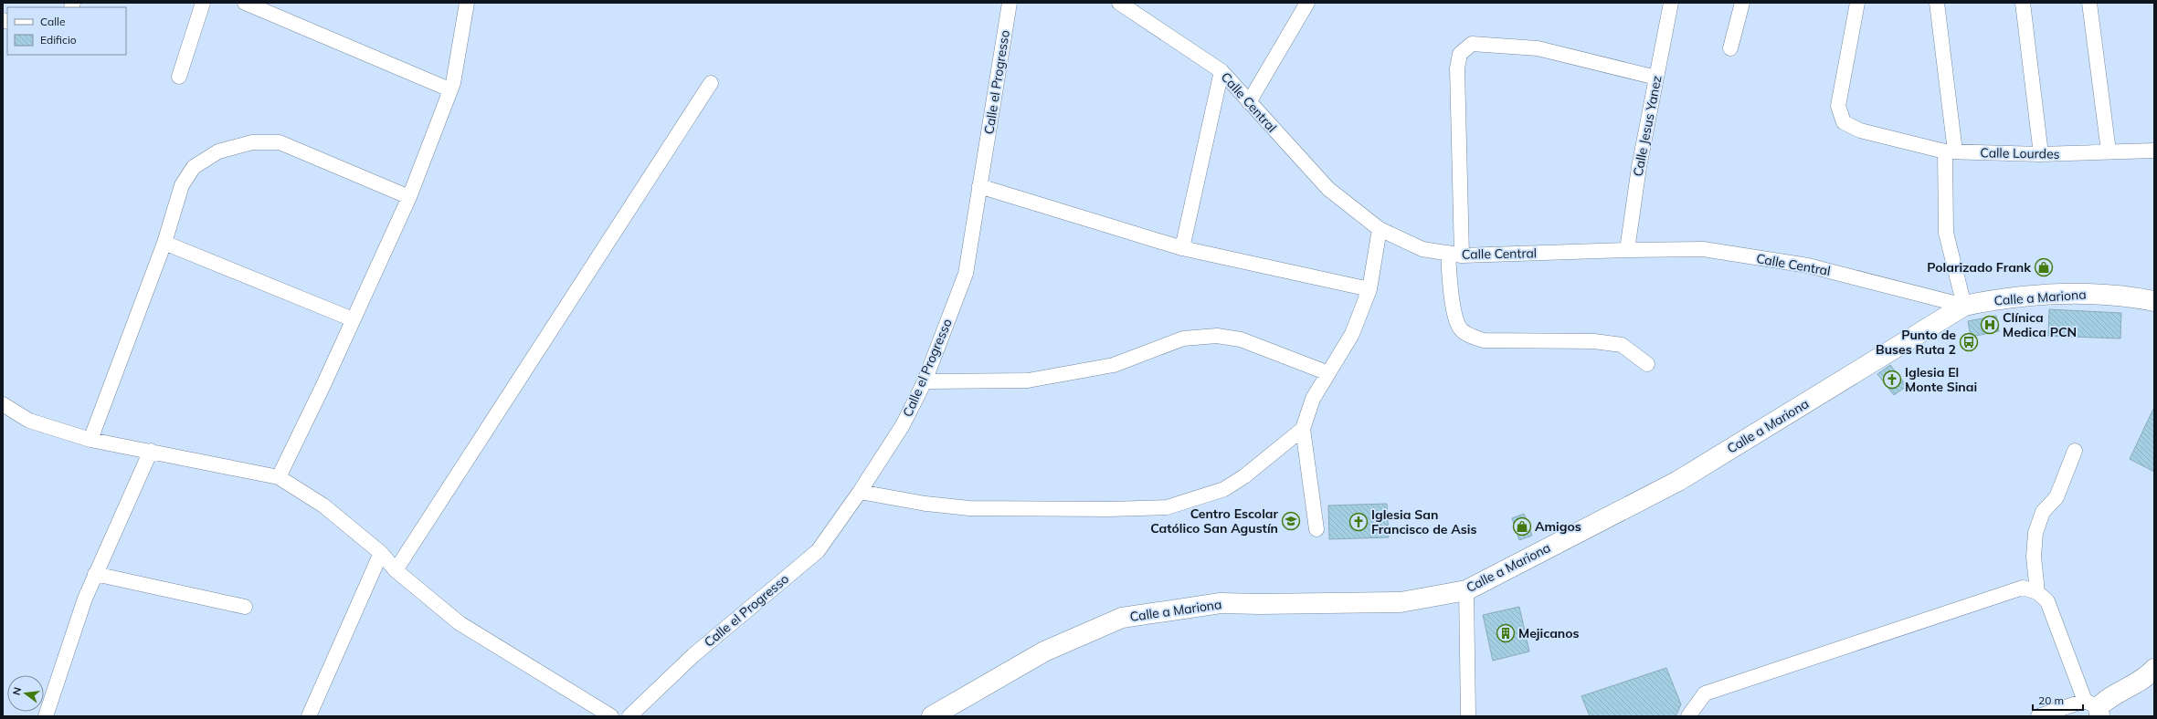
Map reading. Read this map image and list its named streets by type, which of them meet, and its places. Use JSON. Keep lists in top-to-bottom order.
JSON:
{
  "streets": {
    "main road": ["Calle a Mariona"],
    "street": [
      "Calle el Progresso",
      "Calle Central",
      "Calle Jesus Yanez",
      "Calle Lourdes"
    ]
  },
  "crossings": [
    ["Calle Central", "Calle Jesus Yanez"],
    ["Calle Central", "Calle a Mariona"]
  ],
  "places": {
    "shop": ["Polarizado Frank", "Amigos"],
    "hospital": ["Clínica Medica PCN"],
    "bus stop": ["Punto de Buses Ruta 2"],
    "church": ["Iglesia El Monte Sinai", "Iglesia San Francisco de Asis"],
    "school or university": ["Centro Escolar Católico San Agustín"],
    "building": ["Mejicanos"]
  },
  "legend": ["Calle", "Edificio"],
  "scale_bar": "20 m",
  "north": "left"
}
